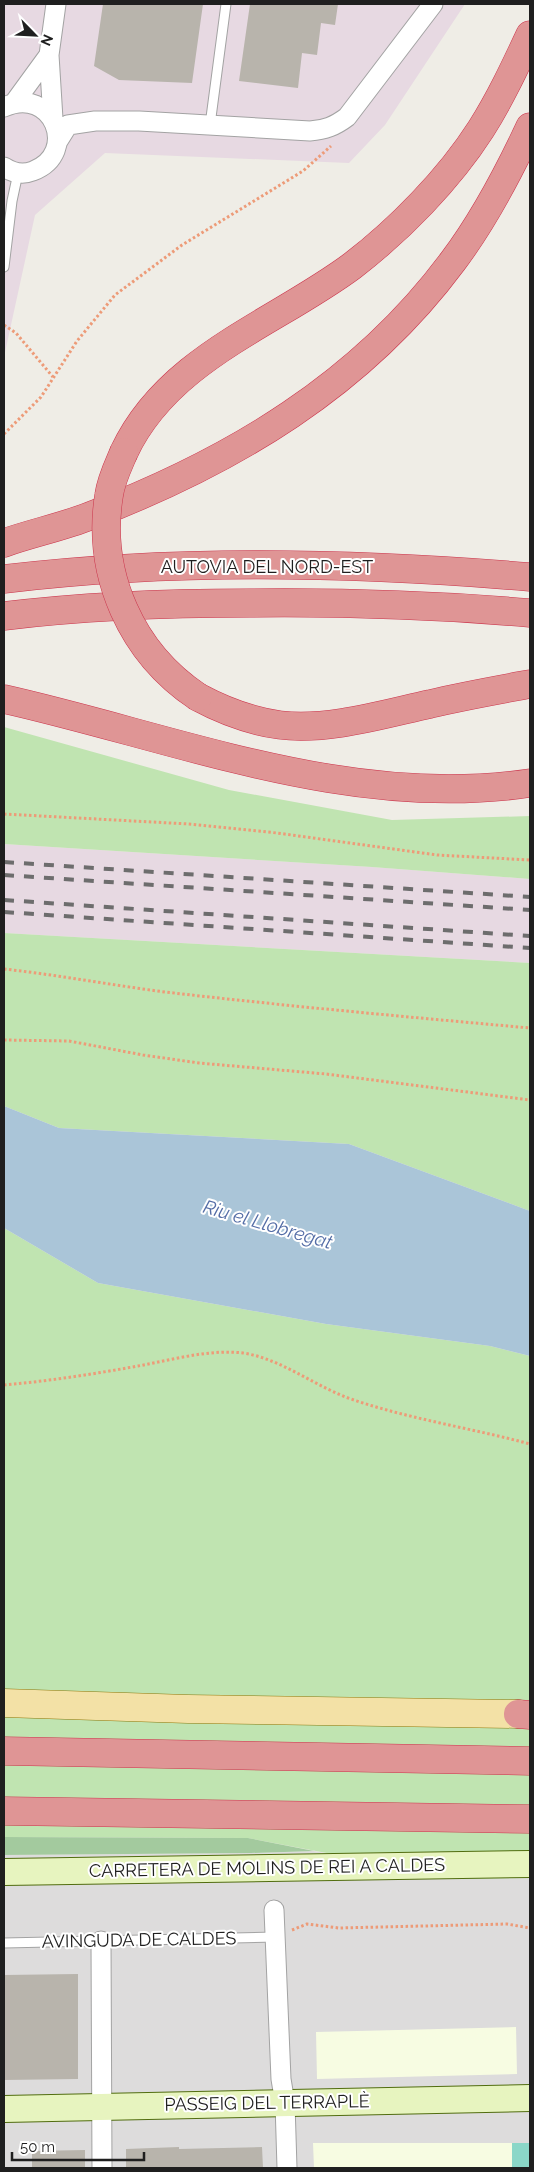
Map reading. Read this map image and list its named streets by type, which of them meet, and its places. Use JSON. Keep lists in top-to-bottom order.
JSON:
{
  "streets": {
    "highway": ["AUTOVIA DEL NORD-EST"],
    "street": ["CARRETERA DE MOLINS DE REI A CALDES", "PASSEIG DEL TERRAPLÈ"],
    "lane": ["AVINGUDA DE CALDES"]
  },
  "water": ["Riu el Llobregat"],
  "scale_bar": "50 m",
  "north": "bottom right"
}
